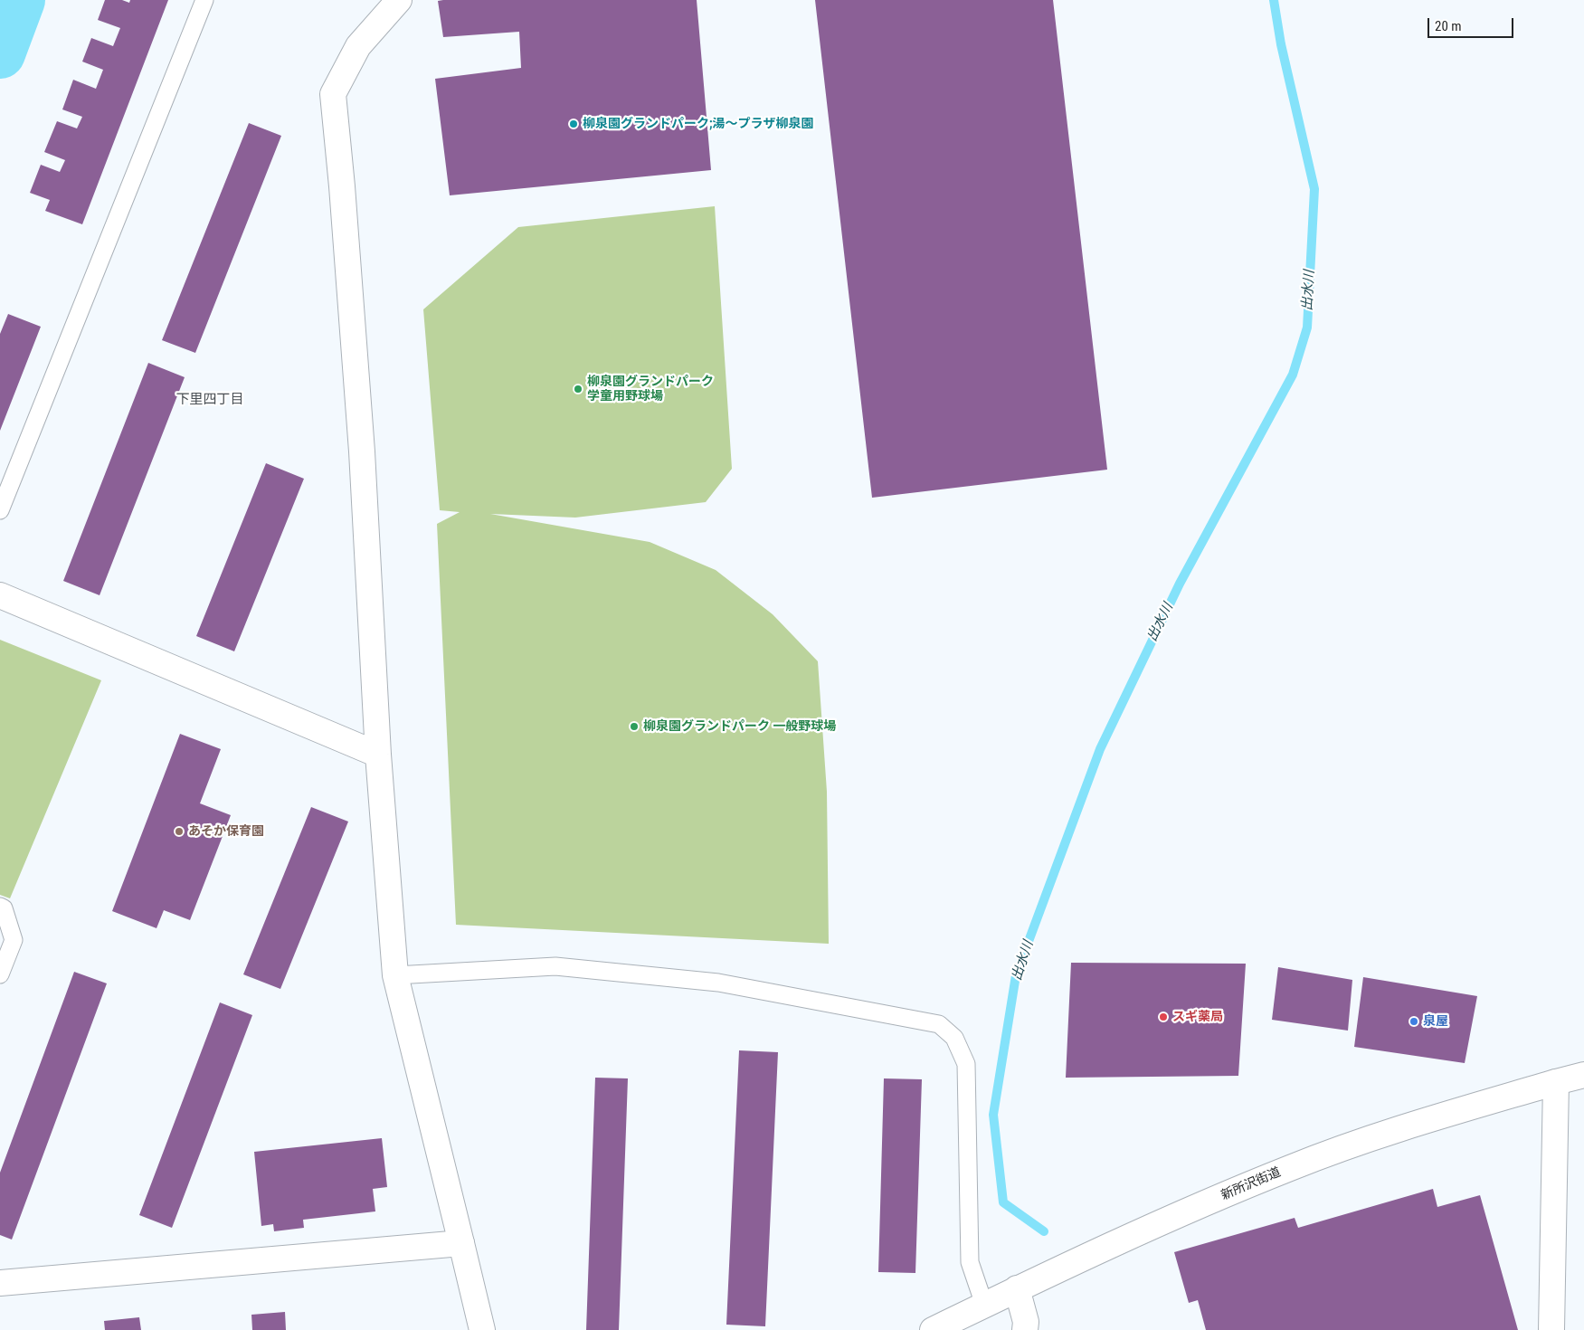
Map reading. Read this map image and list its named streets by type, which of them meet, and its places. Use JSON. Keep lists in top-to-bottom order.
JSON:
{
  "streets": {
    "street": ["新所沢街道"]
  },
  "districts": ["下里四丁目"],
  "water": ["出水川"],
  "places": [
    "柳泉園グランドパーク;湯〜プラザ柳泉園",
    "柳泉園グランドパーク 学童用野球場",
    "柳泉園グランドパーク 一般野球場",
    "あそか保育園",
    "スギ薬局",
    "泉屋"
  ],
  "scale_bar": "20 m"
}
